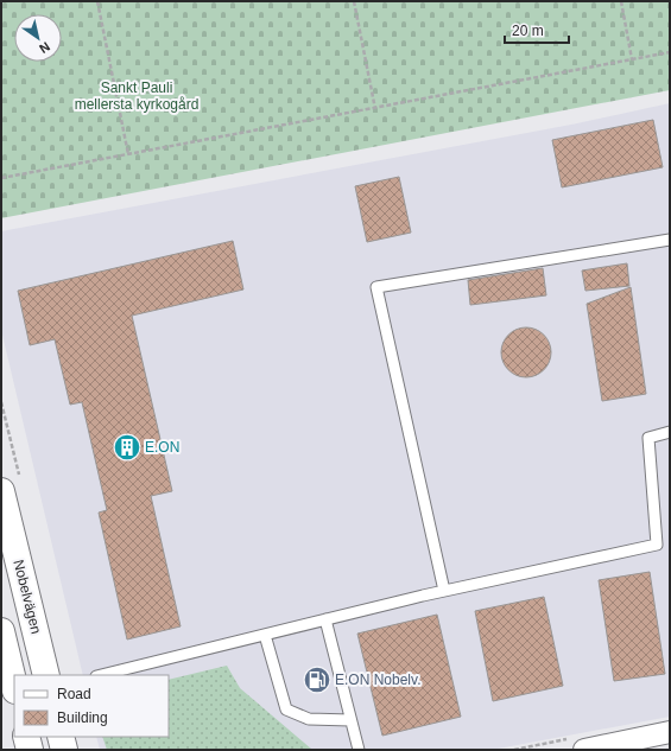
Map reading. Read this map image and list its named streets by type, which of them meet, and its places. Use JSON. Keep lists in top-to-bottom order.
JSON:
{
  "streets": {
    "main road": ["Nobelvägen"]
  },
  "parks": ["Sankt Pauli mellersta kyrkogård"],
  "places": {
    "building": ["E.ON"],
    "fuel station": ["E.ON Nobelv."]
  },
  "legend": ["Road", "Building"],
  "scale_bar": "20 m",
  "north": "bottom right"
}
